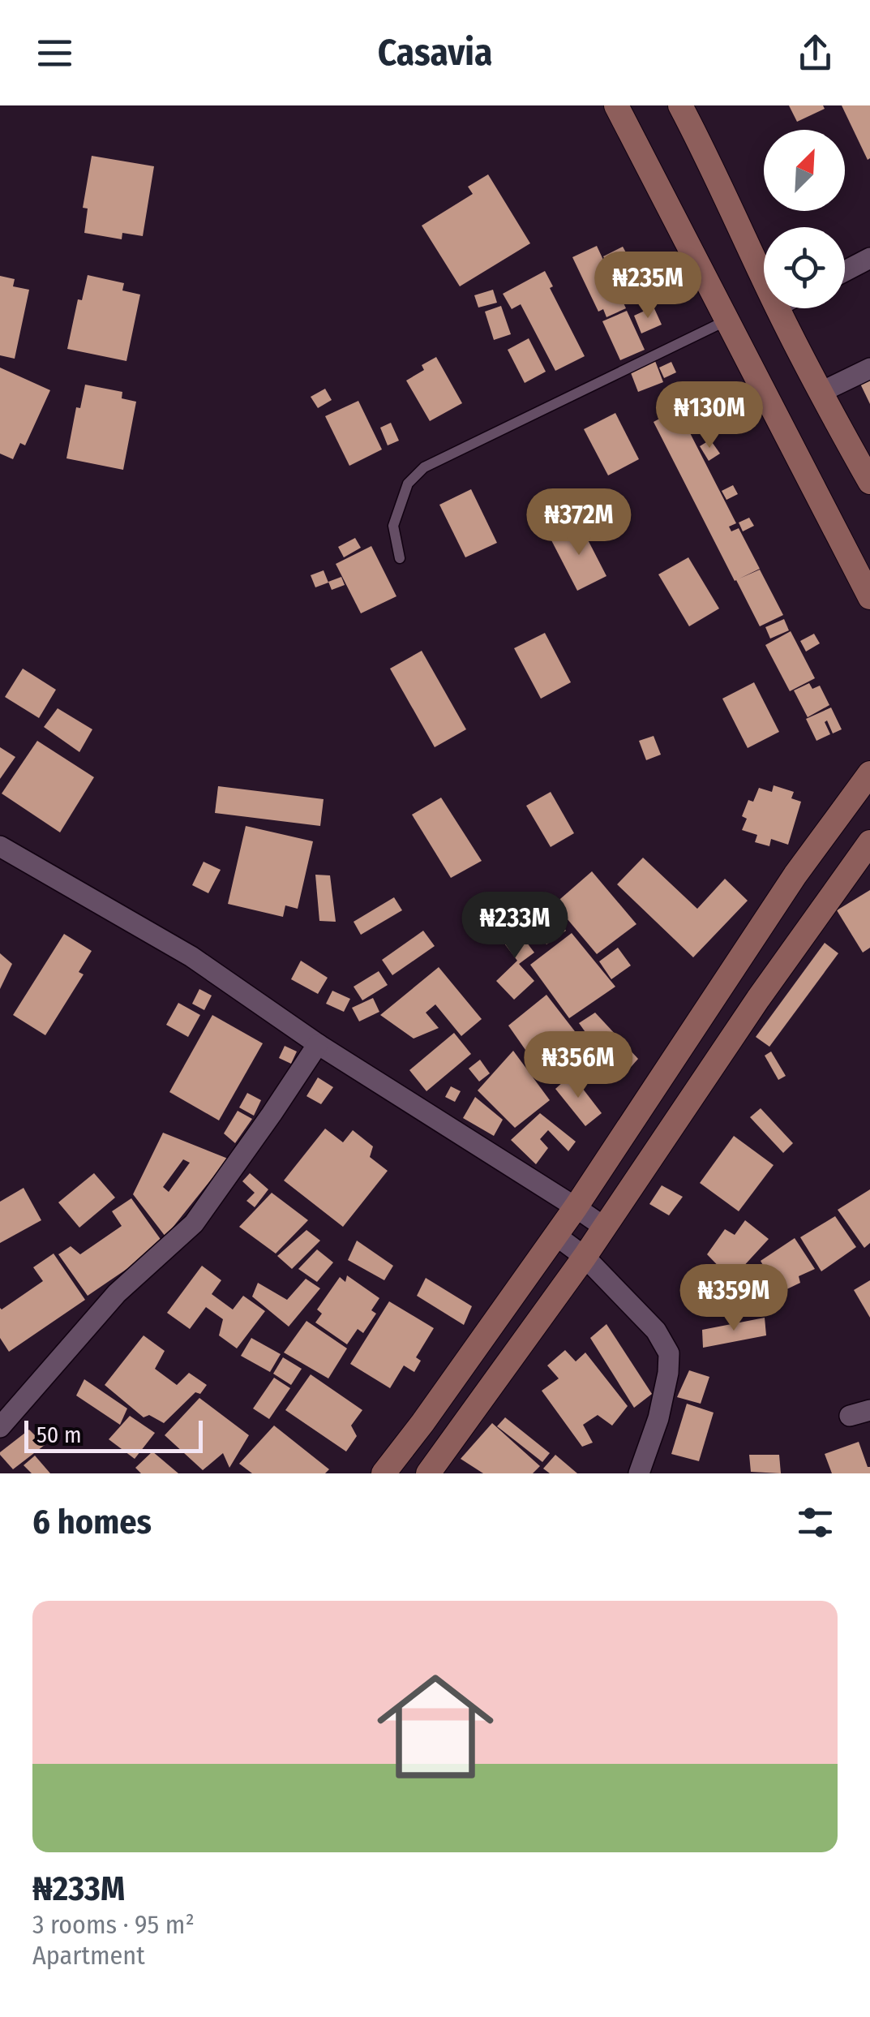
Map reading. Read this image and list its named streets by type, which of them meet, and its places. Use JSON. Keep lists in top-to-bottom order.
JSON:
{
  "scale_bar": "50 m",
  "north": "top right",
  "page": {
    "header": "Casavia",
    "price": [
      "₦235M",
      "₦130M",
      "₦372M",
      "₦233M",
      "₦356M",
      "₦359M"
    ],
    "scale": "50 m",
    "heading": "6 homes",
    "list": [
      {
        "name": "₦233M",
        "note": "3 rooms · 95 m² · Apartment"
      }
    ]
  }
}
